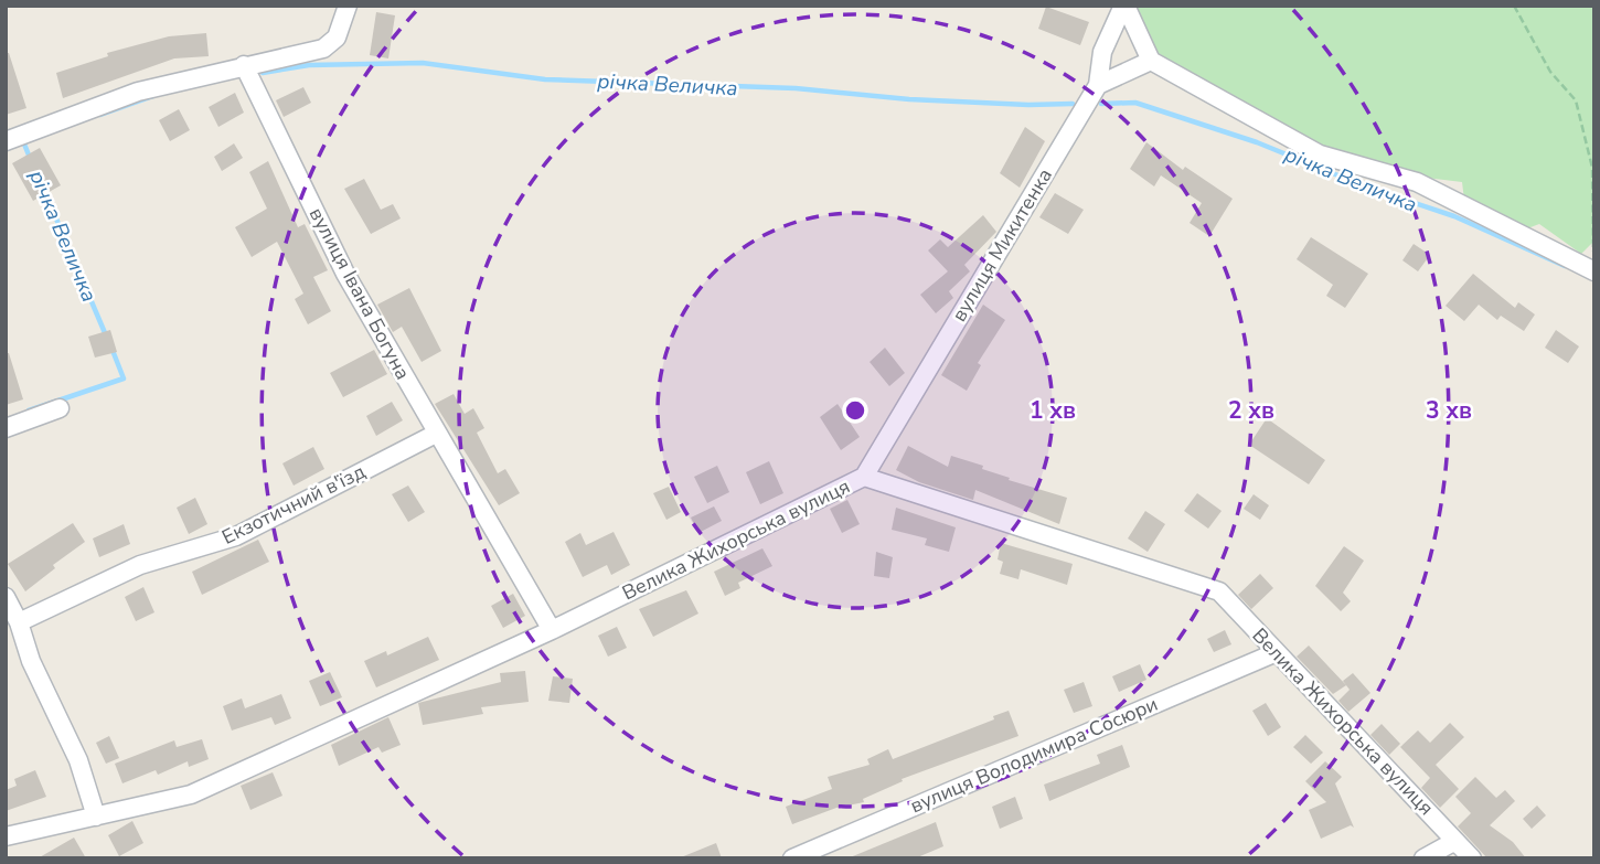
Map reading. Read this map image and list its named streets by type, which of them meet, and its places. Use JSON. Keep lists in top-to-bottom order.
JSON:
{
  "streets": {
    "street": [
      "вулиця Микитенка",
      "вулиця Івана Богуна",
      "Екзотичний в'їзд",
      "Велика Жихорська вулиця",
      "вулиця Володимира Сосюри"
    ]
  },
  "crossings": [
    ["вулиця Микитенка", "Велика Жихорська вулиця"],
    ["вулиця Івана Богуна", "Екзотичний в'їзд"],
    ["вулиця Івана Богуна", "Велика Жихорська вулиця"],
    ["Велика Жихорська вулиця", "вулиця Володимира Сосюри"]
  ],
  "water": ["річка Величка"],
  "rings": ["1 хв", "2 хв", "3 хв"]
}
